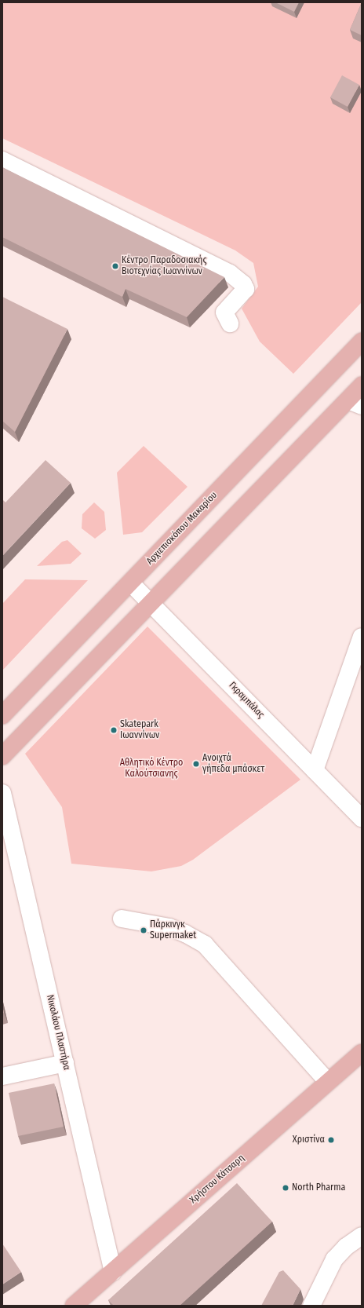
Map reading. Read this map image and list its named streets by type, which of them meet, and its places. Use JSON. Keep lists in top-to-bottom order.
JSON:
{
  "streets": {
    "main road": ["Αρχιεπισκόπου Μακαρίου", "Χρήστου Κάτσαρη"],
    "street": ["Γκραμπάλας", "Νικολάου Πλαστήρα"]
  },
  "crossings": [
    ["Αρχιεπισκόπου Μακαρίου", "Γκραμπάλας"],
    ["Νικολάου Πλαστήρα", "Χρήστου Κάτσαρη"]
  ],
  "parks": ["Αθλητικό Κέντρο Καλούτσιανης"],
  "places": [
    "Κέντρο Παραδοσιακής Βιοτεχνίας Ιωαννίνων",
    "Skatepark Ιωαννίνων",
    "Ανοιχτά γήπεδα μπάσκετ",
    "Πάρκινγκ Supermaket",
    "Χριστίνα",
    "North Pharma"
  ]
}
